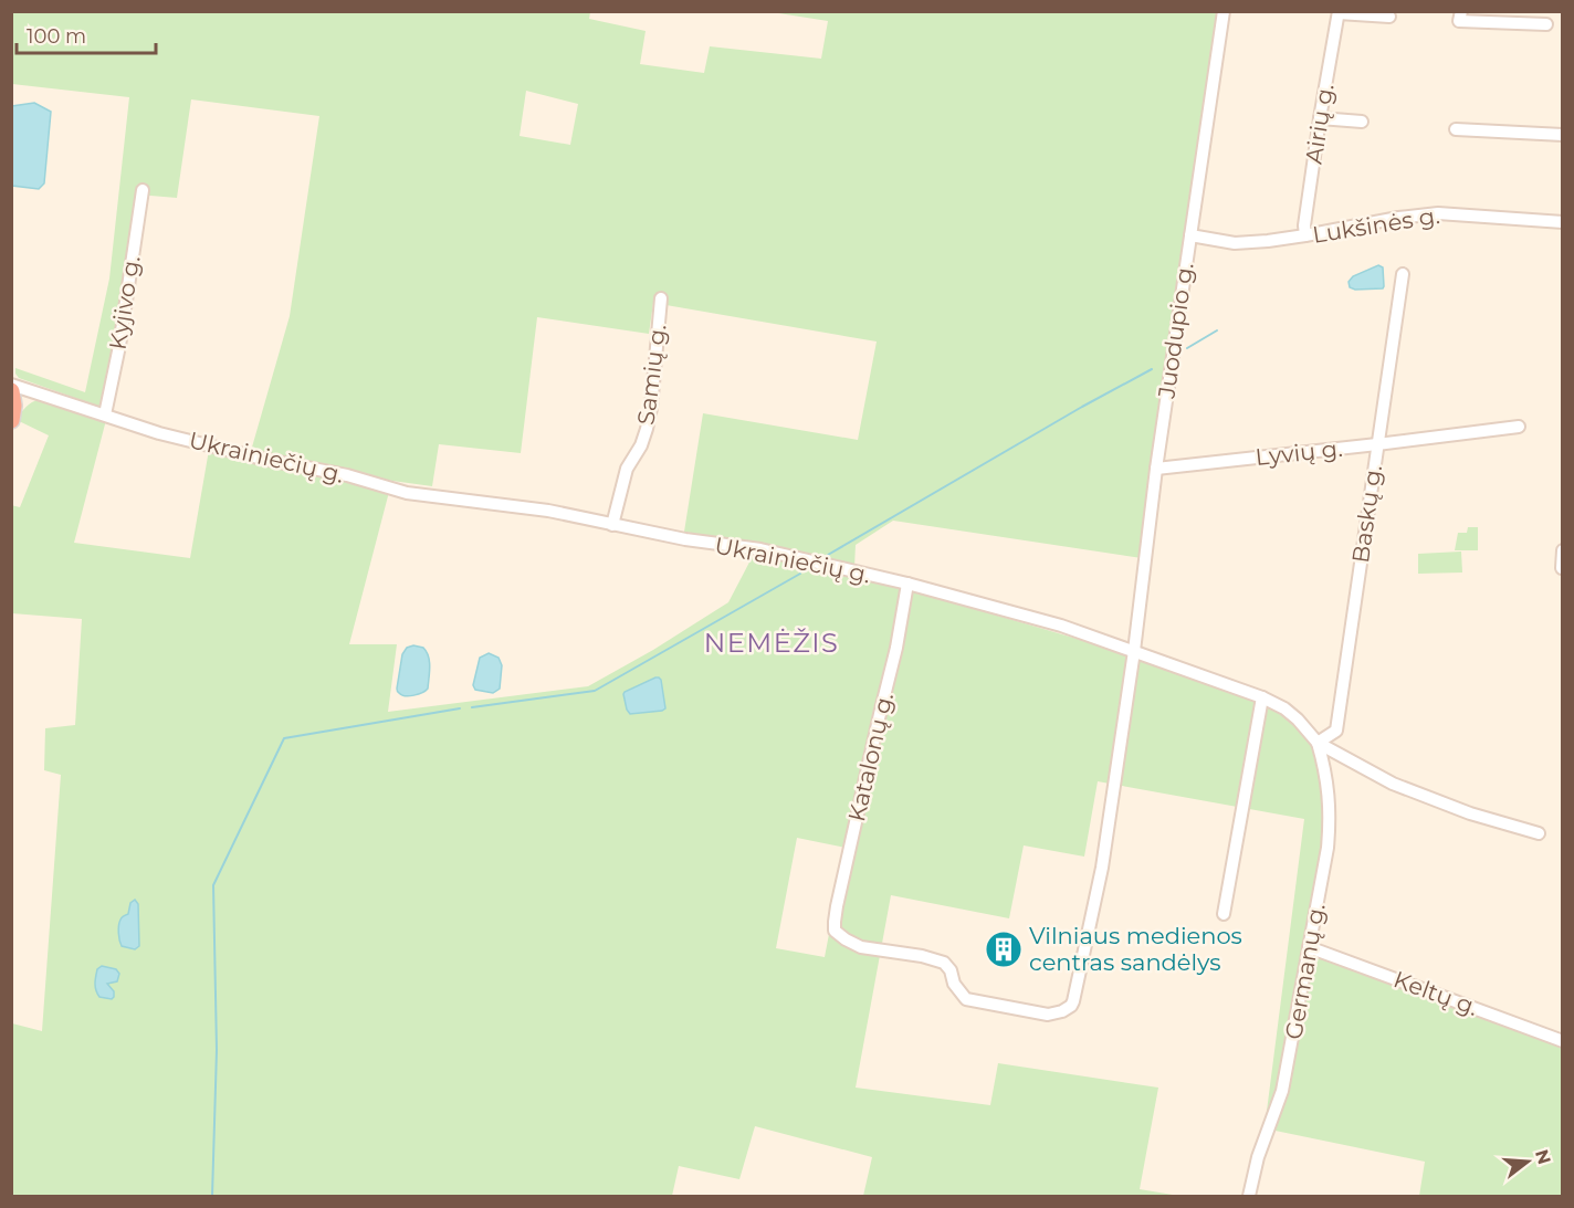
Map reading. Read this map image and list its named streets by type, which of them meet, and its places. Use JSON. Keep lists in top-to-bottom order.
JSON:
{
  "streets": {
    "street": [
      "Airių g.",
      "Lukšinės g.",
      "Kyjivo g.",
      "Juodupio g.",
      "Samių g.",
      "Lyvių g.",
      "Ukrainiečių g.",
      "Baskų g.",
      "Katalonų g.",
      "Germanų g.",
      "Keltų g."
    ]
  },
  "crossings": [
    ["Airių g.", "Lukšinės g."],
    ["Lukšinės g.", "Juodupio g."],
    ["Kyjivo g.", "Ukrainiečių g."],
    ["Juodupio g.", "Lyvių g."],
    ["Juodupio g.", "Ukrainiečių g."],
    ["Juodupio g.", "Katalonų g."],
    ["Samių g.", "Ukrainiečių g."],
    ["Lyvių g.", "Baskų g."],
    ["Ukrainiečių g.", "Baskų g."],
    ["Ukrainiečių g.", "Katalonų g."],
    ["Ukrainiečių g.", "Germanų g."],
    ["Baskų g.", "Germanų g."],
    ["Germanų g.", "Keltų g."]
  ],
  "districts": ["NEMĖŽIS"],
  "places": {
    "building": ["Vilniaus medienos centras sandėlys"]
  },
  "scale_bar": "100 m",
  "north": "right"
}
